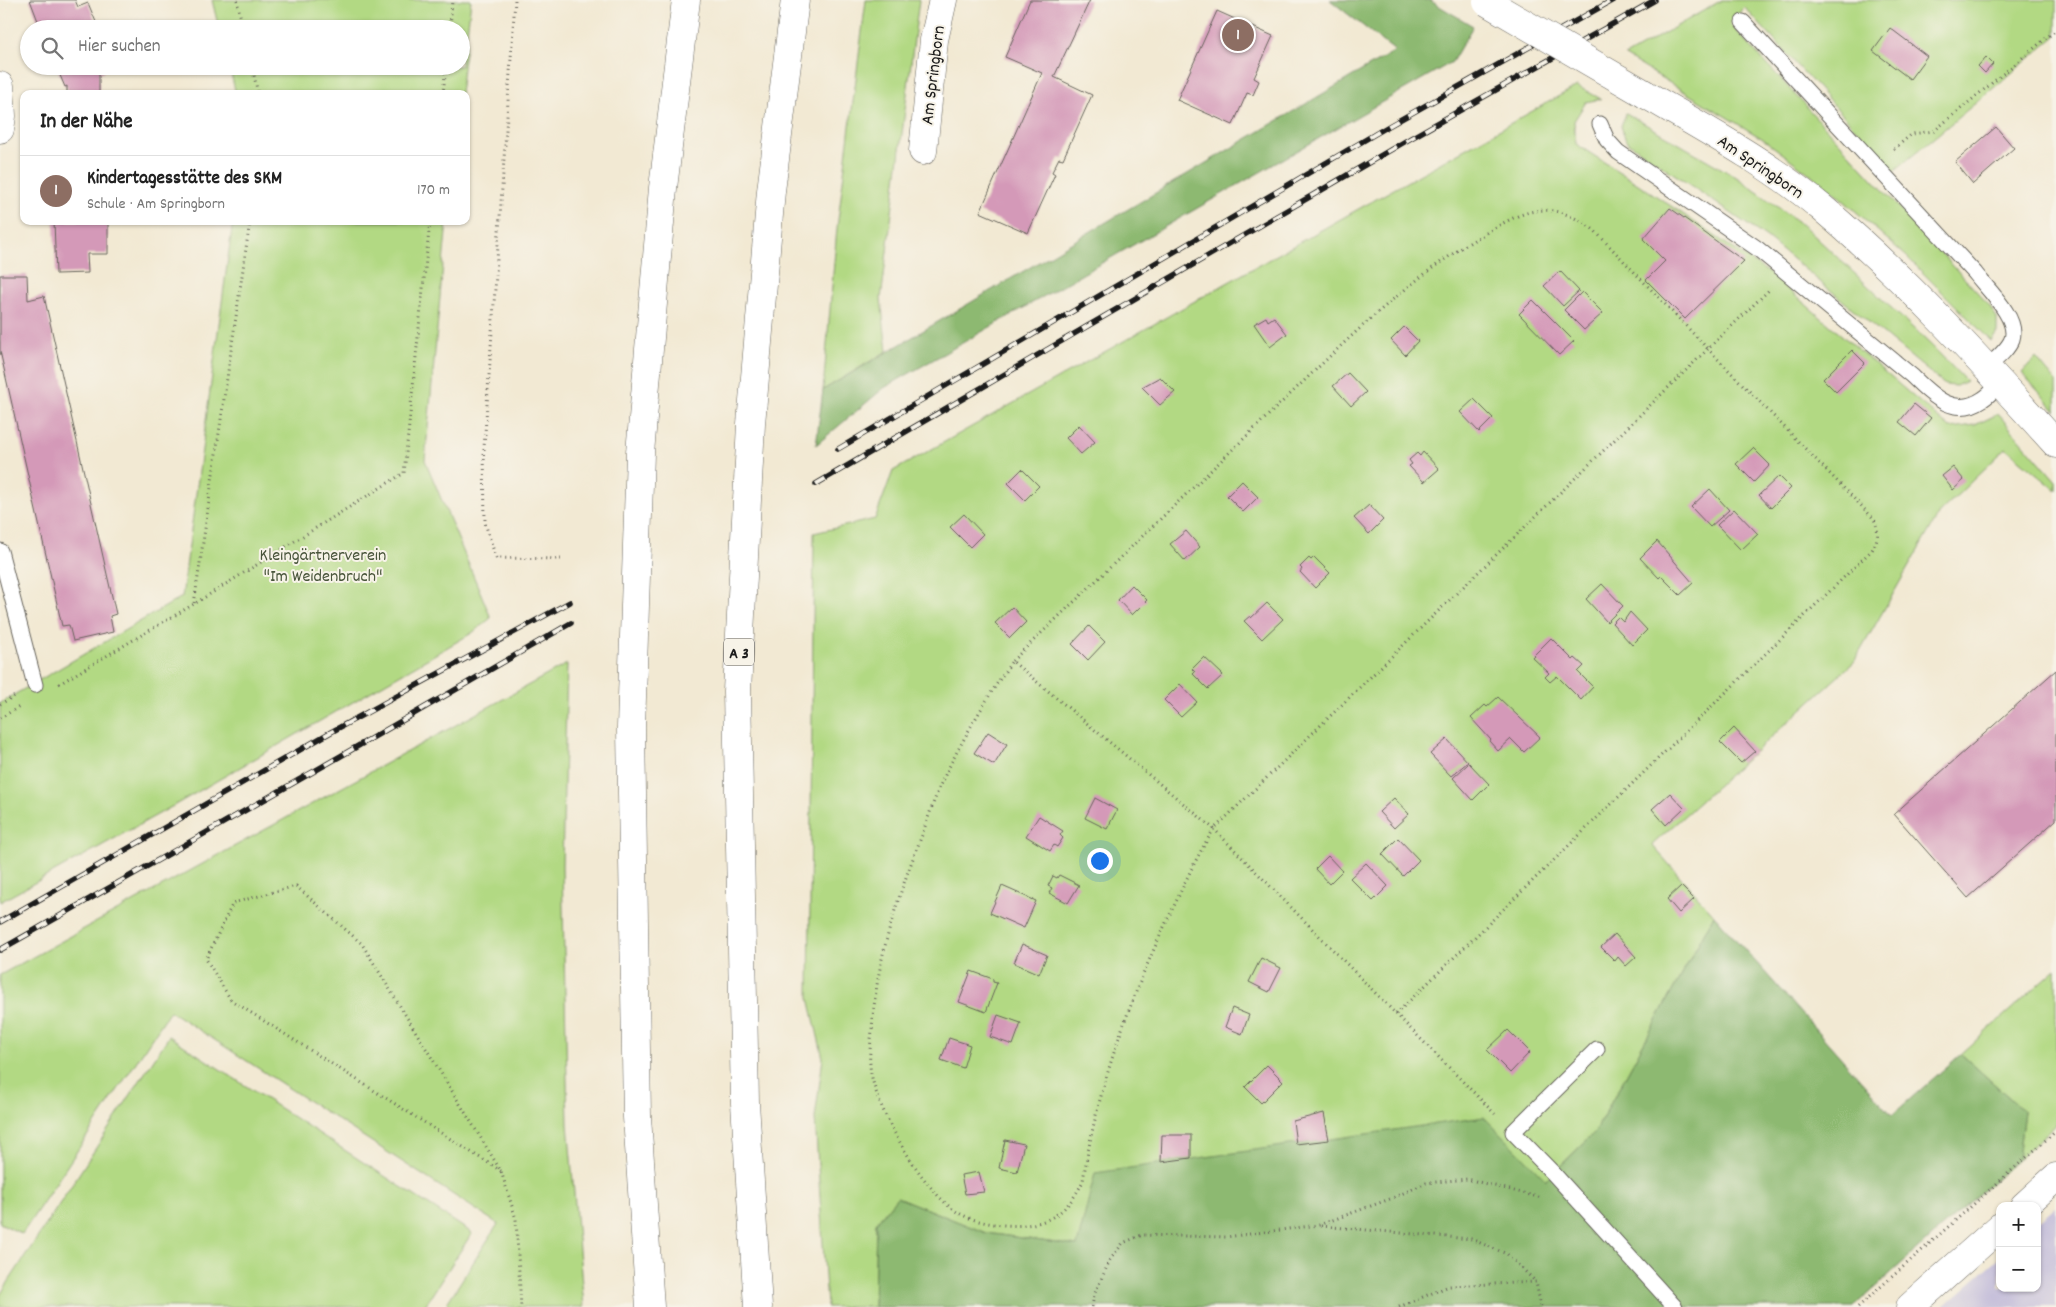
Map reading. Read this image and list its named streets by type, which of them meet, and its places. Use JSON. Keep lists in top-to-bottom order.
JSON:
{
  "streets": {
    "main road": ["Am Springborn", "A 3"]
  },
  "parks": ["Kleingärtnerverein \"Im Weidenbruch\""],
  "page": {
    "pins": "1",
    "search": "Hier suchen",
    "heading": "In der Nähe",
    "list": [
      {
        "mark": "1",
        "name": "Kindertagesstätte des SKM",
        "note": "Schule · Am Springborn",
        "value": "170 m"
      }
    ],
    "map_buttons": ["+", "−"]
  }
}
